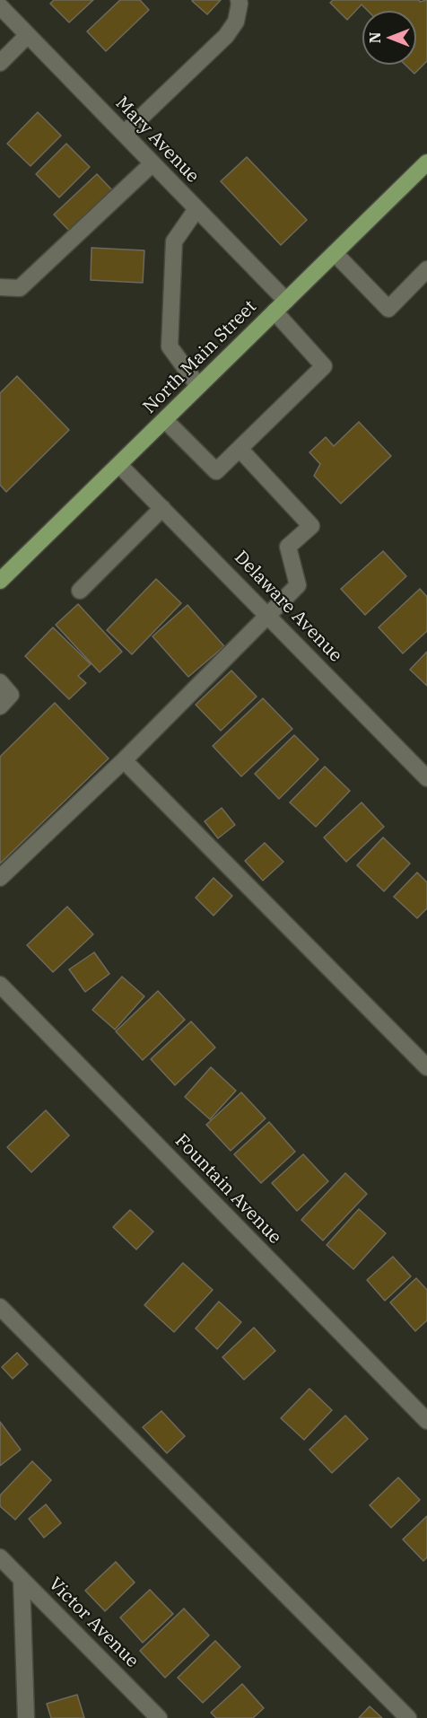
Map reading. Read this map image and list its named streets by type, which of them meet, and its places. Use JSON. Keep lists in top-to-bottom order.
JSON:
{
  "streets": {
    "main road": ["North Main Street"],
    "street": [
      "Mary Avenue",
      "Delaware Avenue",
      "Fountain Avenue",
      "Victor Avenue"
    ]
  },
  "crossings": [
    ["Mary Avenue", "North Main Street"],
    ["North Main Street", "Delaware Avenue"]
  ],
  "north": "left"
}
